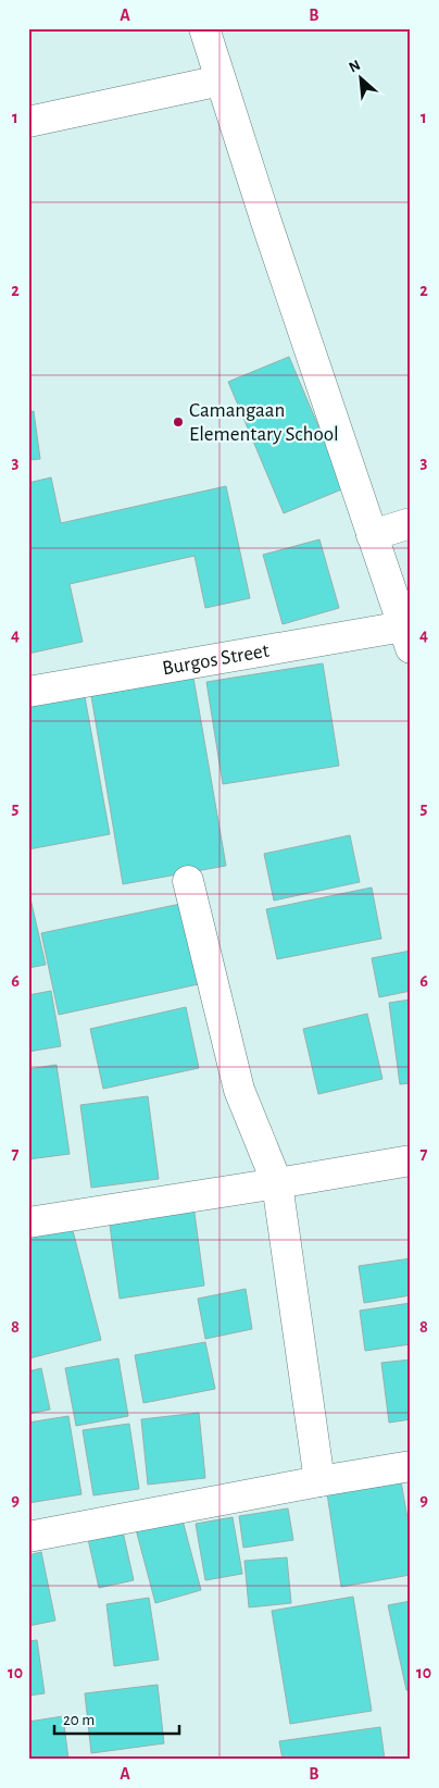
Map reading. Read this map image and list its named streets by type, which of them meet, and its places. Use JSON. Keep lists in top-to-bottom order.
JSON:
{
  "streets": {
    "street": ["Burgos Street"]
  },
  "places": ["Camangaan Elementary School"],
  "scale_bar": "20 m",
  "north": "top left",
  "grid": {
    "columns": ["A", "B"],
    "rows": [
      "1",
      "2",
      "3",
      "4",
      "5",
      "6",
      "7",
      "8",
      "9",
      "10"
    ]
  }
}
